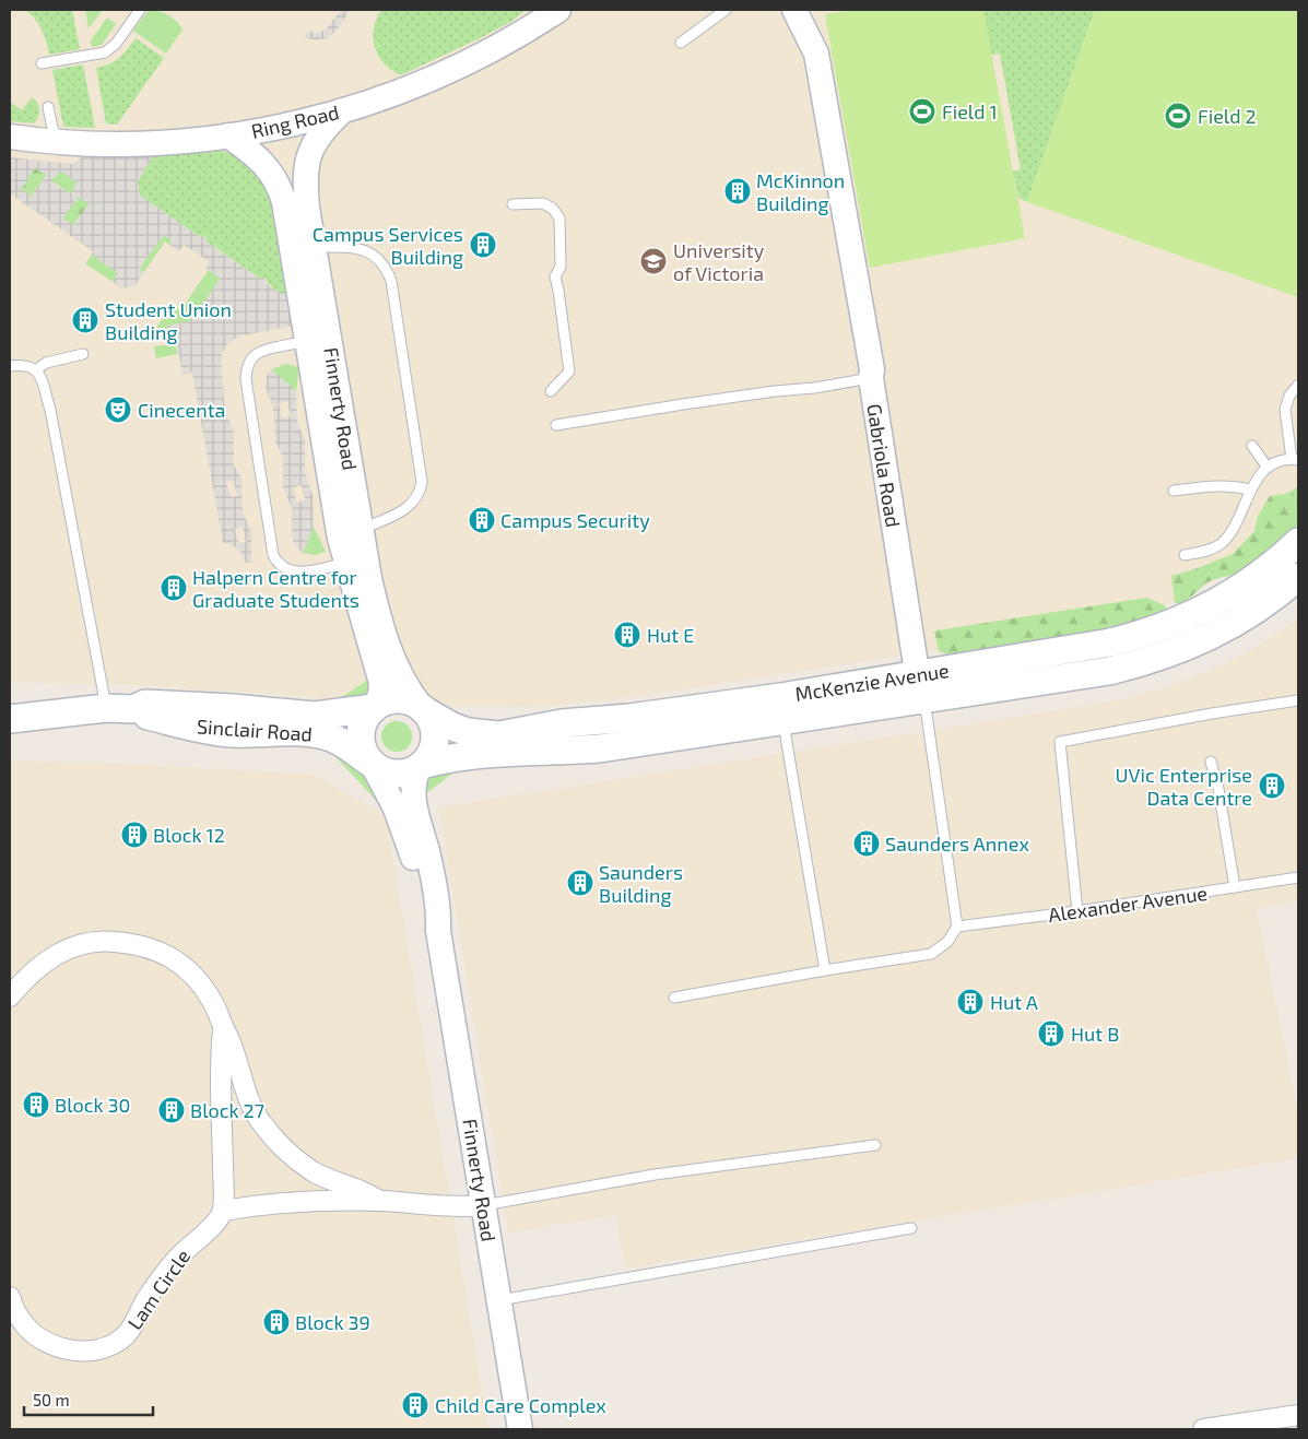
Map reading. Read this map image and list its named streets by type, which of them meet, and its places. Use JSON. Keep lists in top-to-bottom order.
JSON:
{
  "streets": {
    "main road": ["McKenzie Avenue", "Sinclair Road"],
    "street": [
      "Ring Road",
      "Finnerty Road",
      "Gabriola Road",
      "Lam Circle"
    ],
    "lane": ["Alexander Avenue"]
  },
  "crossings": [
    ["Ring Road", "Finnerty Road"],
    ["Finnerty Road", "McKenzie Avenue"],
    ["Finnerty Road", "Sinclair Road"],
    ["Gabriola Road", "McKenzie Avenue"],
    ["Gabriola Road", "Alexander Avenue"],
    ["McKenzie Avenue", "Sinclair Road"]
  ],
  "places": {
    "sports": ["Field 1", "Field 2"],
    "building": [
      "McKinnon Building",
      "Campus Services Building",
      "Student Union Building",
      "Campus Security",
      "Halpern Centre for Graduate Students",
      "Hut E",
      "UVic Enterprise Data Centre",
      "Block 12",
      "Saunders Annex",
      "Saunders Building",
      "Hut A",
      "Hut B",
      "Block 30",
      "Block 27",
      "Block 39",
      "Child Care Complex"
    ],
    "school or university": ["University of Victoria"],
    "theatre": ["Cinecenta"]
  },
  "scale_bar": "50 m"
}
